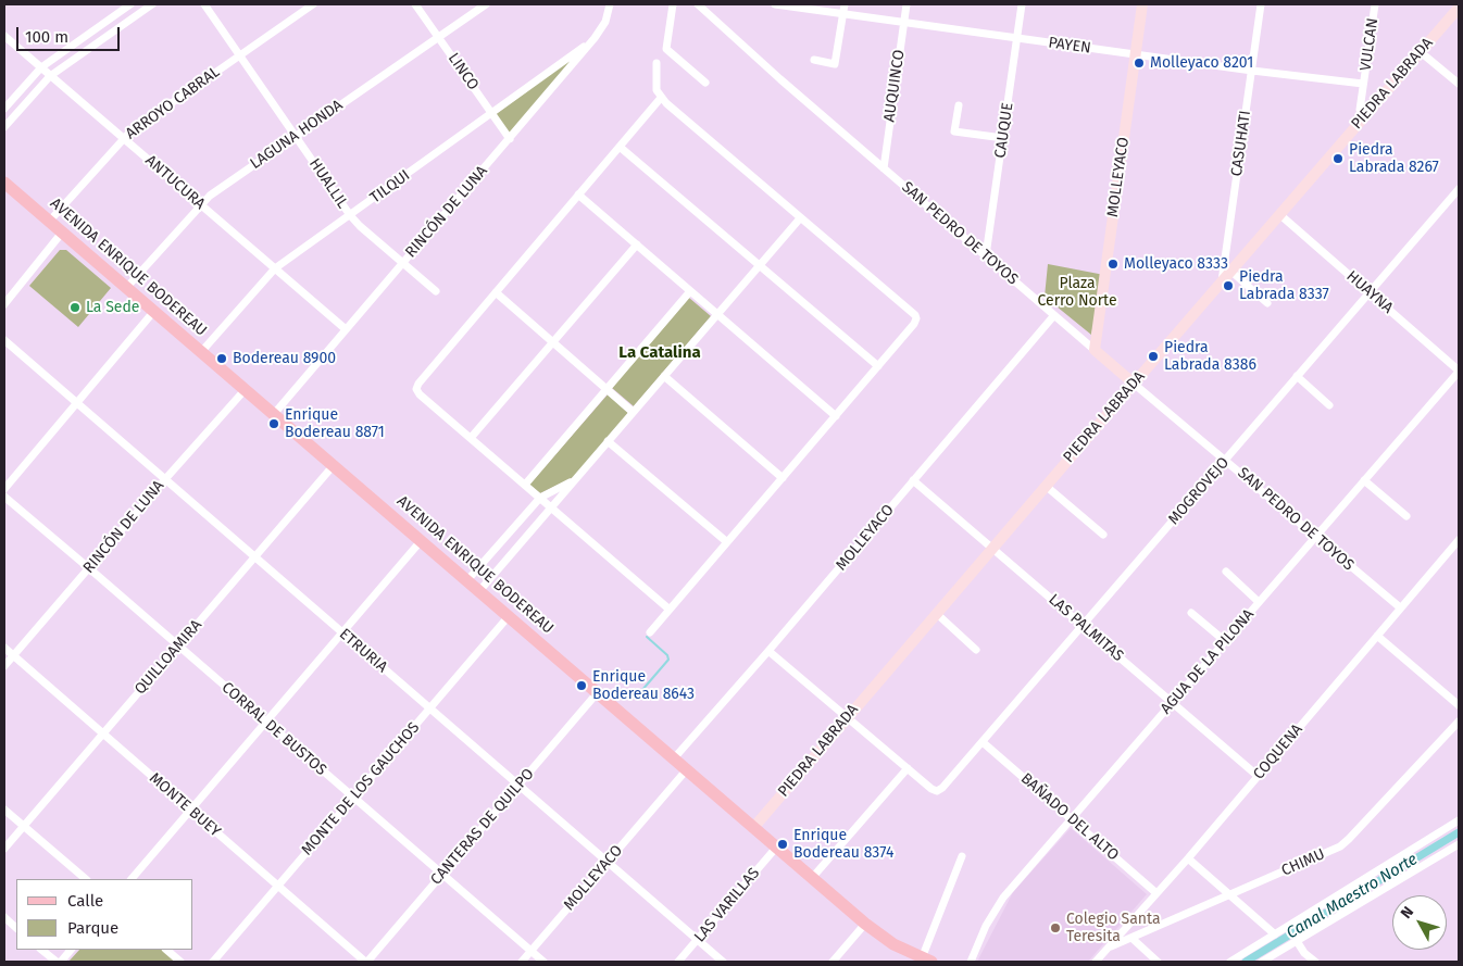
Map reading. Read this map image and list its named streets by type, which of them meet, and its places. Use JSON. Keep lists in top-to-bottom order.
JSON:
{
  "streets": {
    "main road": [
      "PIEDRA LABRADA",
      "MOLLEYACO",
      "SAN PEDRO DE TOYOS",
      "AVENIDA ENRIQUE BODEREAU"
    ],
    "street": [
      "VULCAN",
      "PAYEN",
      "LINCO",
      "AUQUINCO",
      "ARROYO CABRAL",
      "CAUQUE",
      "LAGUNA HONDA",
      "CASUHATI",
      "ANTUCURA",
      "HUALLIL",
      "TILQUI",
      "RINCÓN DE LUNA",
      "HUAYNA",
      "MOGROVEJO",
      "LAS PALMITAS",
      "ETRURIA",
      "QUILLOAMIRA",
      "AGUA DE LA PILONA",
      "CORRAL DE BUSTOS",
      "COQUENA",
      "MONTE DE LOS GAUCHOS",
      "MONTE BUEY",
      "BAÑADO DEL ALTO",
      "CANTERAS DE QUILPO",
      "CHIMU",
      "LAS VARILLAS"
    ]
  },
  "crossings": [
    ["VULCAN", "PAYEN"],
    ["VULCAN", "PIEDRA LABRADA"],
    ["PAYEN", "AUQUINCO"],
    ["PAYEN", "CAUQUE"],
    ["PAYEN", "CASUHATI"],
    ["PAYEN", "MOLLEYACO"],
    ["LINCO", "LAGUNA HONDA"],
    ["LINCO", "TILQUI"],
    ["LINCO", "RINCÓN DE LUNA"],
    ["PIEDRA LABRADA", "CASUHATI"],
    ["PIEDRA LABRADA", "SAN PEDRO DE TOYOS"],
    ["PIEDRA LABRADA", "AVENIDA ENRIQUE BODEREAU"],
    ["PIEDRA LABRADA", "HUAYNA"],
    ["PIEDRA LABRADA", "LAS PALMITAS"],
    ["AUQUINCO", "SAN PEDRO DE TOYOS"],
    ["ARROYO CABRAL", "ANTUCURA"],
    ["ARROYO CABRAL", "HUALLIL"],
    ["ARROYO CABRAL", "AVENIDA ENRIQUE BODEREAU"],
    ["CAUQUE", "SAN PEDRO DE TOYOS"],
    ["LAGUNA HONDA", "ANTUCURA"],
    ["LAGUNA HONDA", "HUALLIL"],
    ["LAGUNA HONDA", "AVENIDA ENRIQUE BODEREAU"],
    ["MOLLEYACO", "SAN PEDRO DE TOYOS"],
    ["MOLLEYACO", "AVENIDA ENRIQUE BODEREAU"],
    ["MOLLEYACO", "LAS PALMITAS"],
    ["MOLLEYACO", "ETRURIA"],
    ["MOLLEYACO", "CORRAL DE BUSTOS"],
    ["ANTUCURA", "TILQUI"],
    ["ANTUCURA", "RINCÓN DE LUNA"],
    ["HUALLIL", "TILQUI"],
    ["HUALLIL", "RINCÓN DE LUNA"],
    ["TILQUI", "RINCÓN DE LUNA"],
    ["TILQUI", "AVENIDA ENRIQUE BODEREAU"],
    ["RINCÓN DE LUNA", "AVENIDA ENRIQUE BODEREAU"],
    ["RINCÓN DE LUNA", "ETRURIA"],
    ["RINCÓN DE LUNA", "CORRAL DE BUSTOS"],
    ["RINCÓN DE LUNA", "MONTE BUEY"],
    ["SAN PEDRO DE TOYOS", "MOGROVEJO"],
    ["SAN PEDRO DE TOYOS", "AGUA DE LA PILONA"],
    ["SAN PEDRO DE TOYOS", "COQUENA"],
    ["AVENIDA ENRIQUE BODEREAU", "QUILLOAMIRA"],
    ["AVENIDA ENRIQUE BODEREAU", "MONTE DE LOS GAUCHOS"],
    ["AVENIDA ENRIQUE BODEREAU", "CANTERAS DE QUILPO"],
    ["AVENIDA ENRIQUE BODEREAU", "LAS VARILLAS"],
    ["HUAYNA", "MOGROVEJO"],
    ["HUAYNA", "AGUA DE LA PILONA"],
    ["MOGROVEJO", "LAS PALMITAS"],
    ["MOGROVEJO", "BAÑADO DEL ALTO"],
    ["LAS PALMITAS", "AGUA DE LA PILONA"],
    ["LAS PALMITAS", "COQUENA"],
    ["ETRURIA", "QUILLOAMIRA"],
    ["ETRURIA", "MONTE DE LOS GAUCHOS"],
    ["ETRURIA", "CANTERAS DE QUILPO"],
    ["ETRURIA", "LAS VARILLAS"],
    ["QUILLOAMIRA", "CORRAL DE BUSTOS"],
    ["QUILLOAMIRA", "MONTE BUEY"],
    ["AGUA DE LA PILONA", "BAÑADO DEL ALTO"],
    ["CORRAL DE BUSTOS", "MONTE DE LOS GAUCHOS"],
    ["CORRAL DE BUSTOS", "CANTERAS DE QUILPO"],
    ["COQUENA", "BAÑADO DEL ALTO"],
    ["COQUENA", "CHIMU"],
    ["MONTE DE LOS GAUCHOS", "MONTE BUEY"],
    ["MONTE BUEY", "CANTERAS DE QUILPO"]
  ],
  "districts": ["La Catalina"],
  "water": ["Canal Maestro Norte"],
  "parks": ["Plaza Cerro Norte"],
  "places": [
    "Molleyaco 8201",
    "Piedra Labrada 8267",
    "Molleyaco 8333",
    "Piedra Labrada 8337",
    "La Sede",
    "Piedra Labrada 8386",
    "Bodereau 8900",
    "Enrique Bodereau 8871",
    "Enrique Bodereau 8643",
    "Enrique Bodereau 8374",
    "Colegio Santa Teresita"
  ],
  "legend": ["Calle", "Parque"],
  "scale_bar": "100 m",
  "north": "top left"
}
